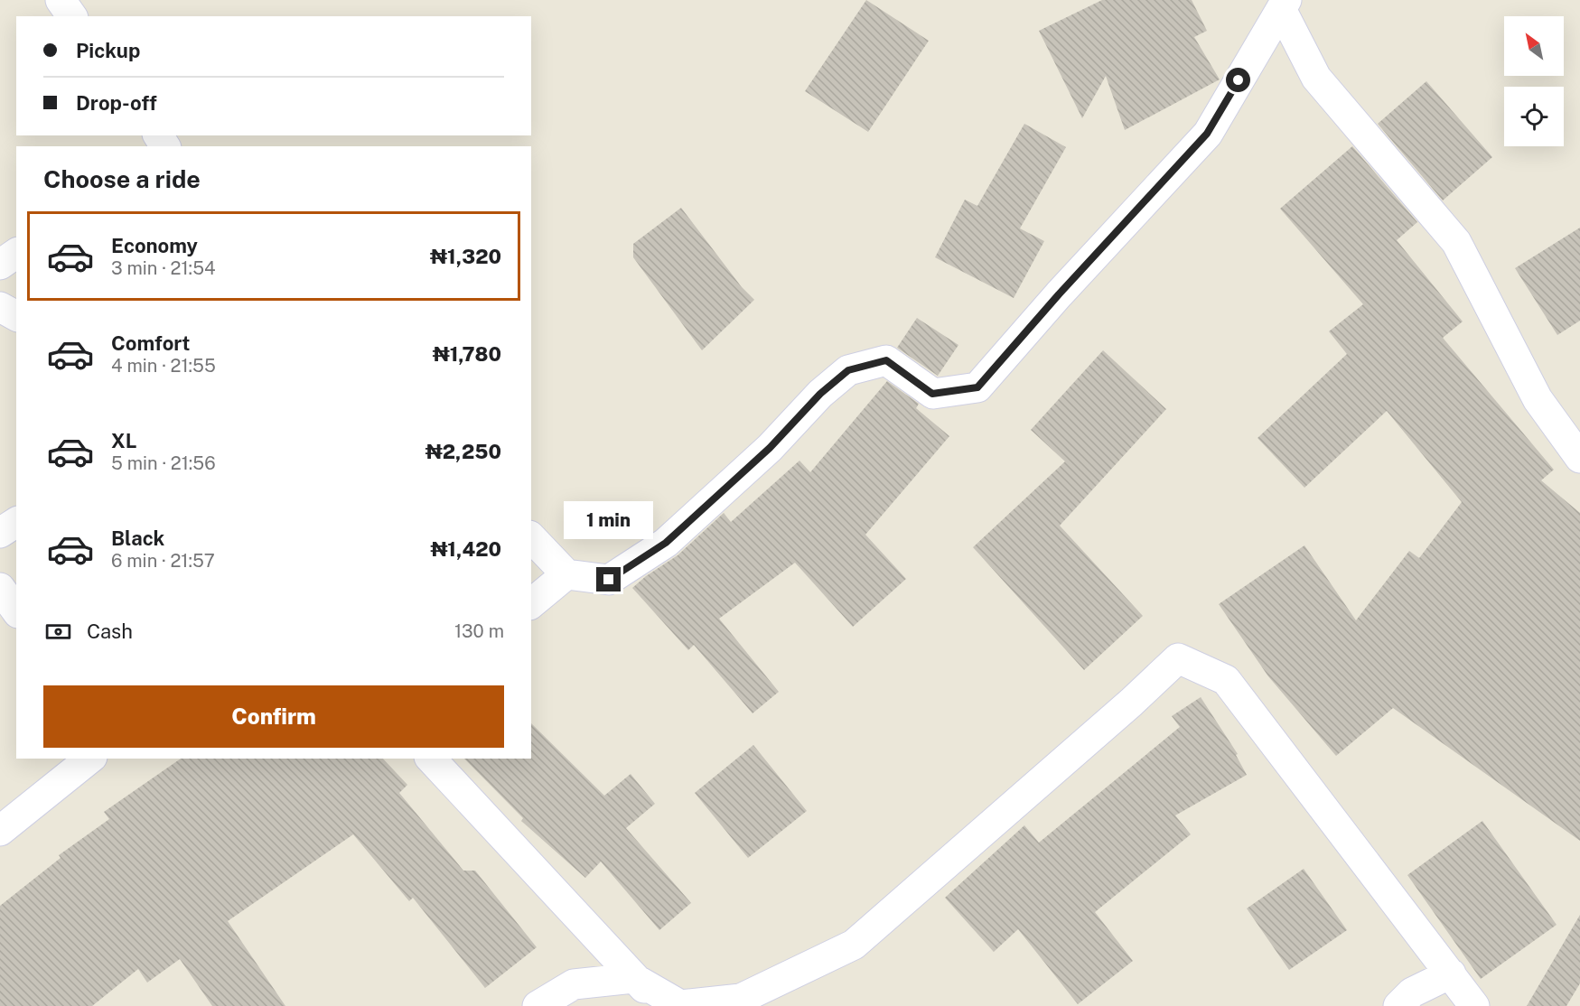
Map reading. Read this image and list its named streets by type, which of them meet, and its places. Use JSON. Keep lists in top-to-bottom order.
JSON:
{
  "north": "top left",
  "page": {
    "banner": ["Pickup", "Drop-off"],
    "heading": "Choose a ride",
    "list": [
      {
        "name": "Economy",
        "note": "3 min · 21:54",
        "value": "₦1,320"
      },
      {
        "name": "Comfort",
        "note": "4 min · 21:55",
        "value": "₦1,780"
      },
      {
        "name": "XL",
        "note": "5 min · 21:56",
        "value": "₦2,250"
      },
      {
        "name": "Black",
        "note": "6 min · 21:57",
        "value": "₦1,420"
      }
    ],
    "bubble": "1 min",
    "pay": ["Cash", "130 m"],
    "buttons": "Confirm"
  }
}
